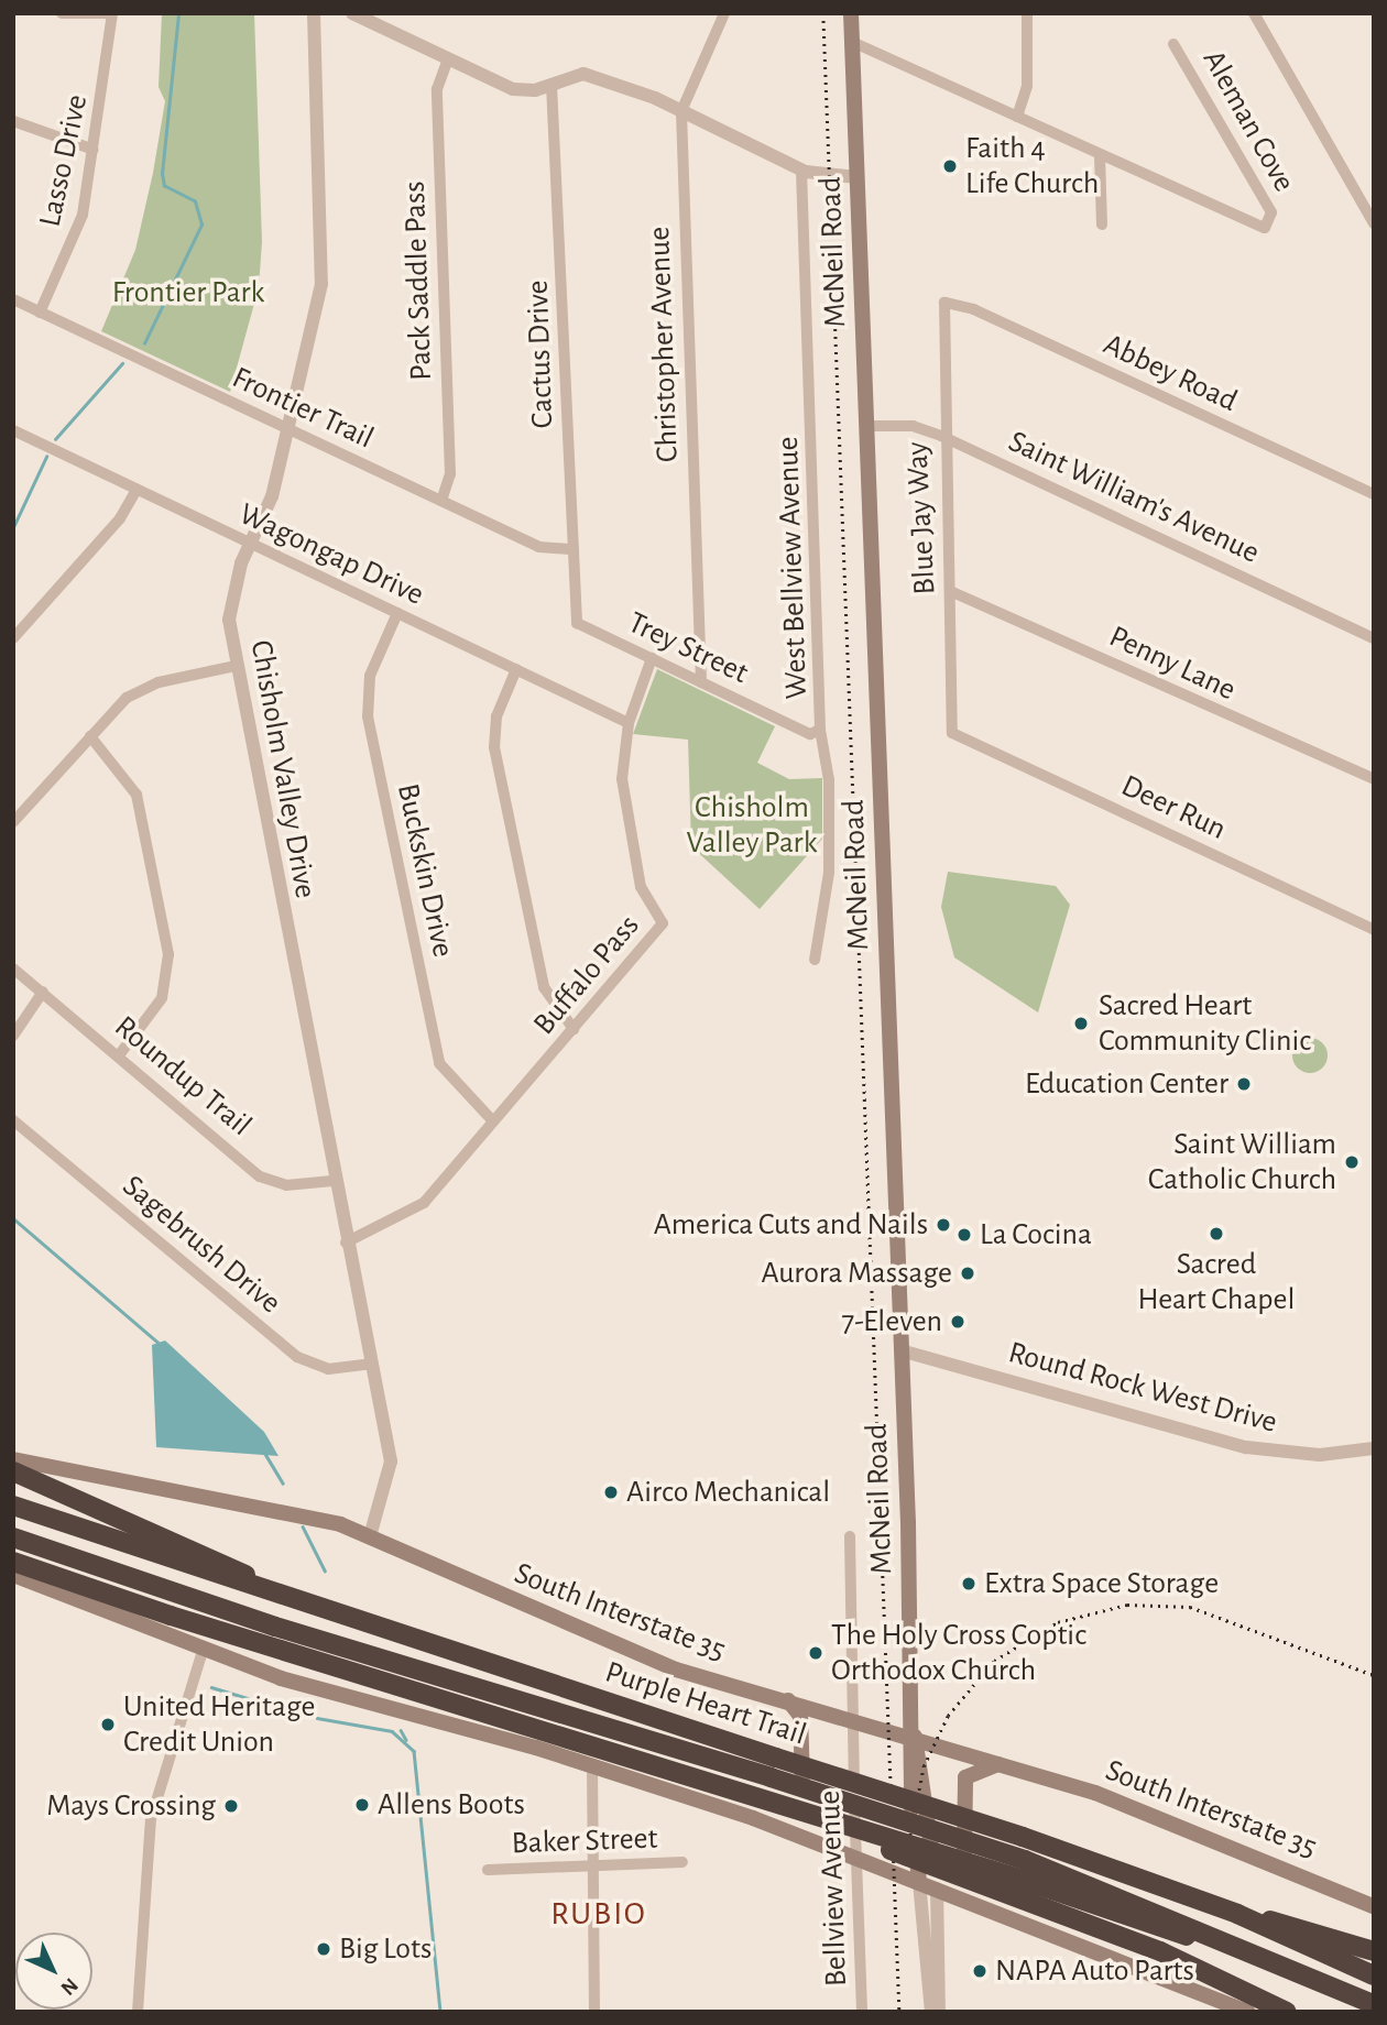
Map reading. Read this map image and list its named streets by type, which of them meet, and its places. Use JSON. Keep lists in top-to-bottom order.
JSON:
{
  "streets": {
    "highway": ["Purple Heart Trail"],
    "main road": ["McNeil Road", "South Interstate 35"],
    "street": [
      "Aleman Cove",
      "Lasso Drive",
      "Pack Saddle Pass",
      "Christopher Avenue",
      "Cactus Drive",
      "Abbey Road",
      "Frontier Trail",
      "Saint William's Avenue",
      "Blue Jay Way",
      "Wagongap Drive",
      "West Bellview Avenue",
      "Trey Street",
      "Penny Lane",
      "Chisholm Valley Drive",
      "Deer Run",
      "Buckskin Drive",
      "Buffalo Pass",
      "Roundup Trail",
      "Sagebrush Drive",
      "Round Rock West Drive",
      "Baker Street",
      "Bellview Avenue"
    ]
  },
  "crossings": [
    ["Lasso Drive", "Frontier Trail"],
    ["McNeil Road", "Saint William's Avenue"],
    ["McNeil Road", "Round Rock West Drive"],
    ["McNeil Road", "South Interstate 35"],
    ["Pack Saddle Pass", "Frontier Trail"],
    ["Christopher Avenue", "Trey Street"],
    ["Cactus Drive", "Frontier Trail"],
    ["Cactus Drive", "Trey Street"],
    ["Abbey Road", "Blue Jay Way"],
    ["Frontier Trail", "Chisholm Valley Drive"],
    ["Saint William's Avenue", "Blue Jay Way"],
    ["Blue Jay Way", "Penny Lane"],
    ["Blue Jay Way", "Deer Run"],
    ["Wagongap Drive", "Chisholm Valley Drive"],
    ["Wagongap Drive", "Buckskin Drive"],
    ["Wagongap Drive", "Buffalo Pass"],
    ["West Bellview Avenue", "Trey Street"],
    ["Trey Street", "Buffalo Pass"],
    ["Chisholm Valley Drive", "Buffalo Pass"],
    ["Chisholm Valley Drive", "Roundup Trail"],
    ["Chisholm Valley Drive", "Sagebrush Drive"],
    ["Chisholm Valley Drive", "South Interstate 35"],
    ["Buckskin Drive", "Buffalo Pass"],
    ["South Interstate 35", "Bellview Avenue"]
  ],
  "districts": ["RUBIO"],
  "parks": ["Frontier Park", "Chisholm Valley Park"],
  "places": [
    "Faith 4 Life Church",
    "Sacred Heart Community Clinic",
    "Education Center",
    "Saint William Catholic Church",
    "America Cuts and Nails",
    "Sacred Heart Chapel",
    "La Cocina",
    "Aurora Massage",
    "7-Eleven",
    "Airco Mechanical",
    "Extra Space Storage",
    "The Holy Cross Coptic Orthodox Church",
    "United Heritage Credit Union",
    "Allens Boots",
    "Mays Crossing",
    "Big Lots",
    "NAPA Auto Parts"
  ],
  "north": "bottom right"
}
